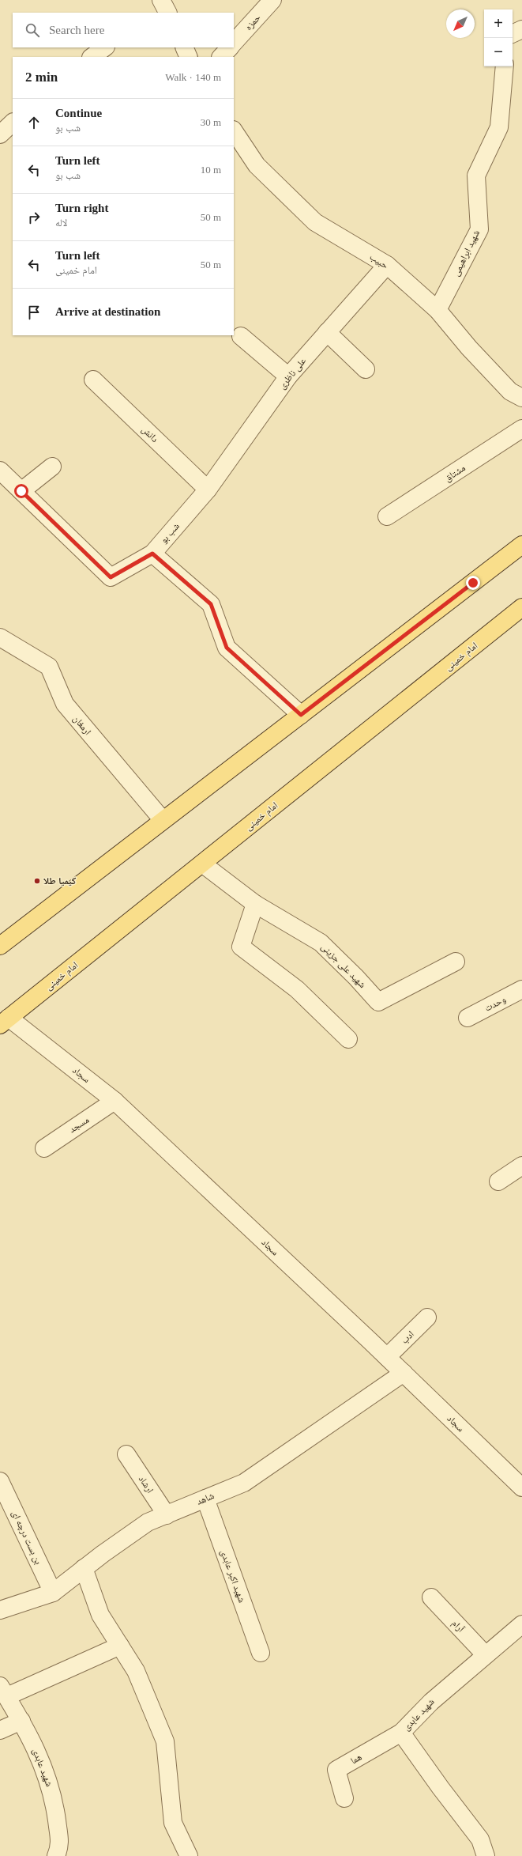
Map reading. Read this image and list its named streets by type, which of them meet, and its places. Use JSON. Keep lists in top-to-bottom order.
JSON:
{
  "streets": {
    "main road": ["امام خمینی"],
    "street": [
      "حمزه",
      "شهید ابراهیمی",
      "حبیب",
      "علی ناظری",
      "دانش",
      "مشتاق",
      "شب بو",
      "ارمغان",
      "شهید علی جزینی",
      "وحدت",
      "سجاد",
      "مسجد",
      "ادب",
      "ارشاد",
      "شاهد",
      "بن بست درچه ای",
      "شهید اکبر عابدی",
      "آرام",
      "شهید عابدی",
      "هما"
    ]
  },
  "crossings": [
    ["شهید ابراهیمی", "حبیب"],
    ["حبیب", "علی ناظری"],
    ["علی ناظری", "دانش"],
    ["علی ناظری", "شب بو"],
    ["دانش", "شب بو"],
    ["امام خمینی", "شهید علی جزینی"],
    ["امام خمینی", "سجاد"],
    ["سجاد", "مسجد"],
    ["سجاد", "ادب"],
    ["سجاد", "شاهد"],
    ["ارشاد", "شاهد"],
    ["شاهد", "بن بست درچه ای"],
    ["شاهد", "شهید اکبر عابدی"],
    ["آرام", "شهید عابدی"],
    ["شهید عابدی", "هما"]
  ],
  "places": ["کیمیا طلا"],
  "north": "bottom left",
  "page": {
    "map_buttons": ["+", "−"],
    "search": "Search here",
    "heading": ["2 min", "Walk · 140 m"],
    "list": [
      ["Continue", "شب بو", "30 m"],
      ["Turn left", "شب بو", "10 m"],
      ["Turn right", "لاله", "50 m"],
      ["Turn left", "امام خمینی", "50 m"],
      "Arrive at destination"
    ]
  }
}
